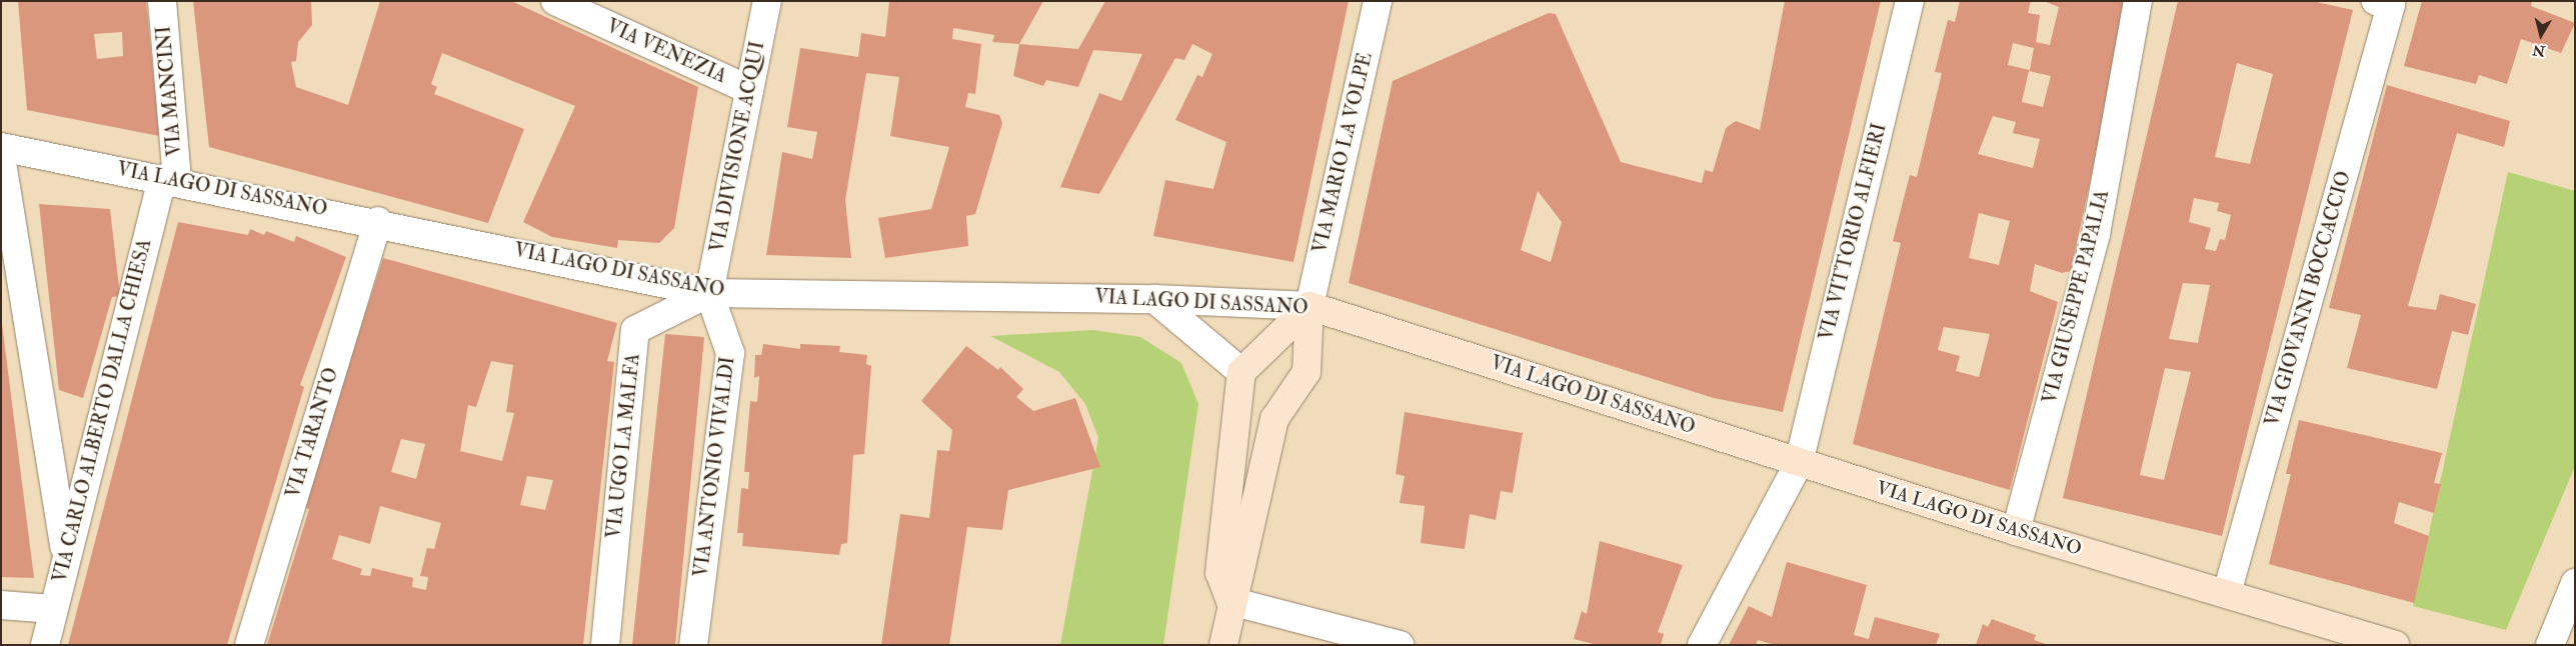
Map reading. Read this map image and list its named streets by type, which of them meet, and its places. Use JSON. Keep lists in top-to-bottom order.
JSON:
{
  "streets": {
    "main road": ["VIA LAGO DI SASSANO"],
    "street": [
      "VIA VENEZIA",
      "VIA MANCINI",
      "VIA DIVISIONE ACQUI",
      "VIA MARIO LA VOLPE",
      "VIA VITTORIO ALFIERI",
      "VIA GIUSEPPE PAPALIA",
      "VIA GIOVANNI BOCCACCIO",
      "VIA CARLO ALBERTO DALLA CHIESA",
      "VIA TARANTO",
      "VIA UGO LA MALFA",
      "VIA ANTONIO VIVALDI"
    ]
  },
  "crossings": [
    ["VIA VENEZIA", "VIA DIVISIONE ACQUI"],
    ["VIA MANCINI", "VIA LAGO DI SASSANO"],
    ["VIA MANCINI", "VIA CARLO ALBERTO DALLA CHIESA"],
    ["VIA DIVISIONE ACQUI", "VIA LAGO DI SASSANO"],
    ["VIA DIVISIONE ACQUI", "VIA UGO LA MALFA"],
    ["VIA DIVISIONE ACQUI", "VIA ANTONIO VIVALDI"],
    ["VIA MARIO LA VOLPE", "VIA LAGO DI SASSANO"],
    ["VIA LAGO DI SASSANO", "VIA VITTORIO ALFIERI"],
    ["VIA LAGO DI SASSANO", "VIA GIUSEPPE PAPALIA"],
    ["VIA LAGO DI SASSANO", "VIA GIOVANNI BOCCACCIO"],
    ["VIA LAGO DI SASSANO", "VIA CARLO ALBERTO DALLA CHIESA"],
    ["VIA LAGO DI SASSANO", "VIA TARANTO"],
    ["VIA LAGO DI SASSANO", "VIA UGO LA MALFA"],
    ["VIA LAGO DI SASSANO", "VIA ANTONIO VIVALDI"],
    ["VIA UGO LA MALFA", "VIA ANTONIO VIVALDI"]
  ],
  "north": "bottom"
}
